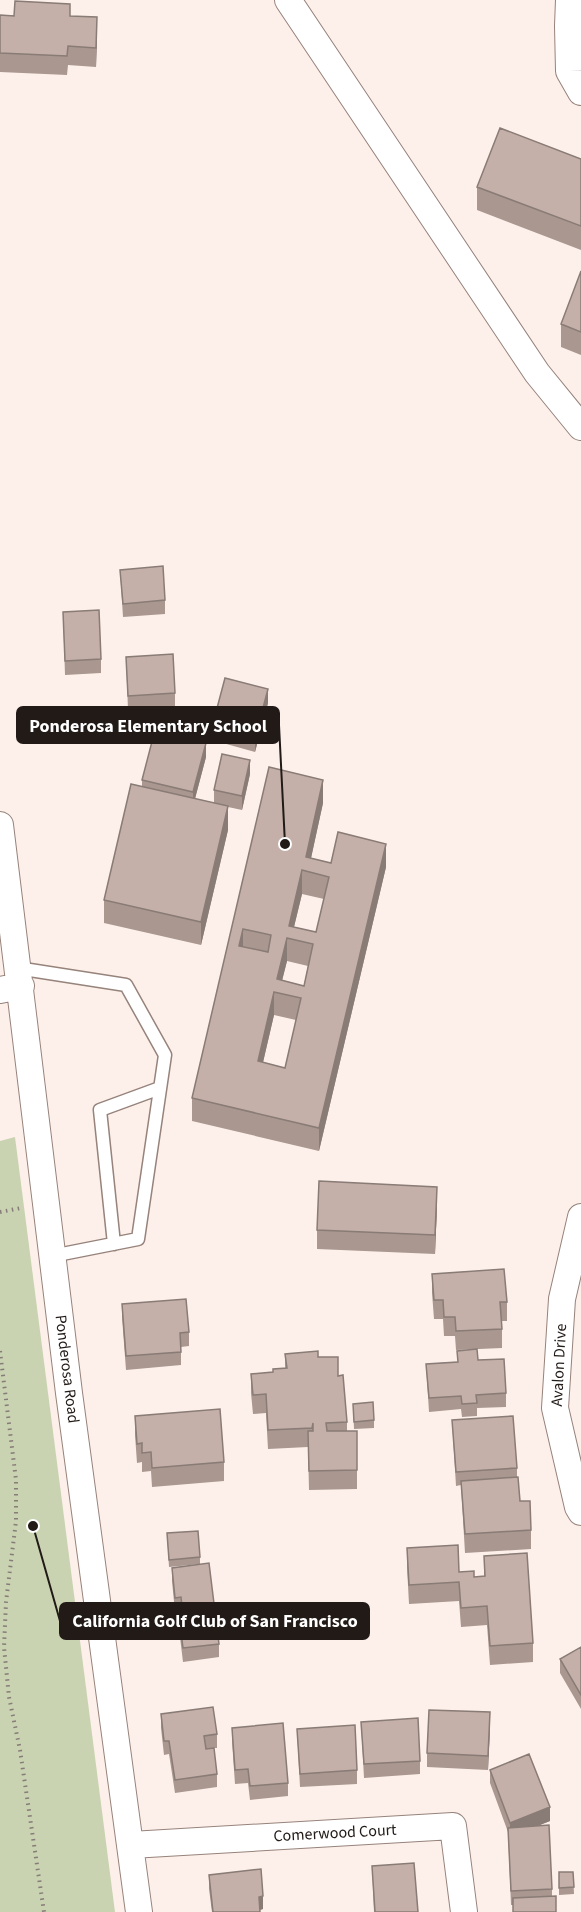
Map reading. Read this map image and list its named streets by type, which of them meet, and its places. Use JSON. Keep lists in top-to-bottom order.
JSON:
{
  "streets": {
    "street": ["Avalon Drive", "Ponderosa Road", "Comerwood Court"]
  },
  "crossings": [
    ["Ponderosa Road", "Comerwood Court"]
  ],
  "places": ["Ponderosa Elementary School", "California Golf Club of San Francisco"]
}
